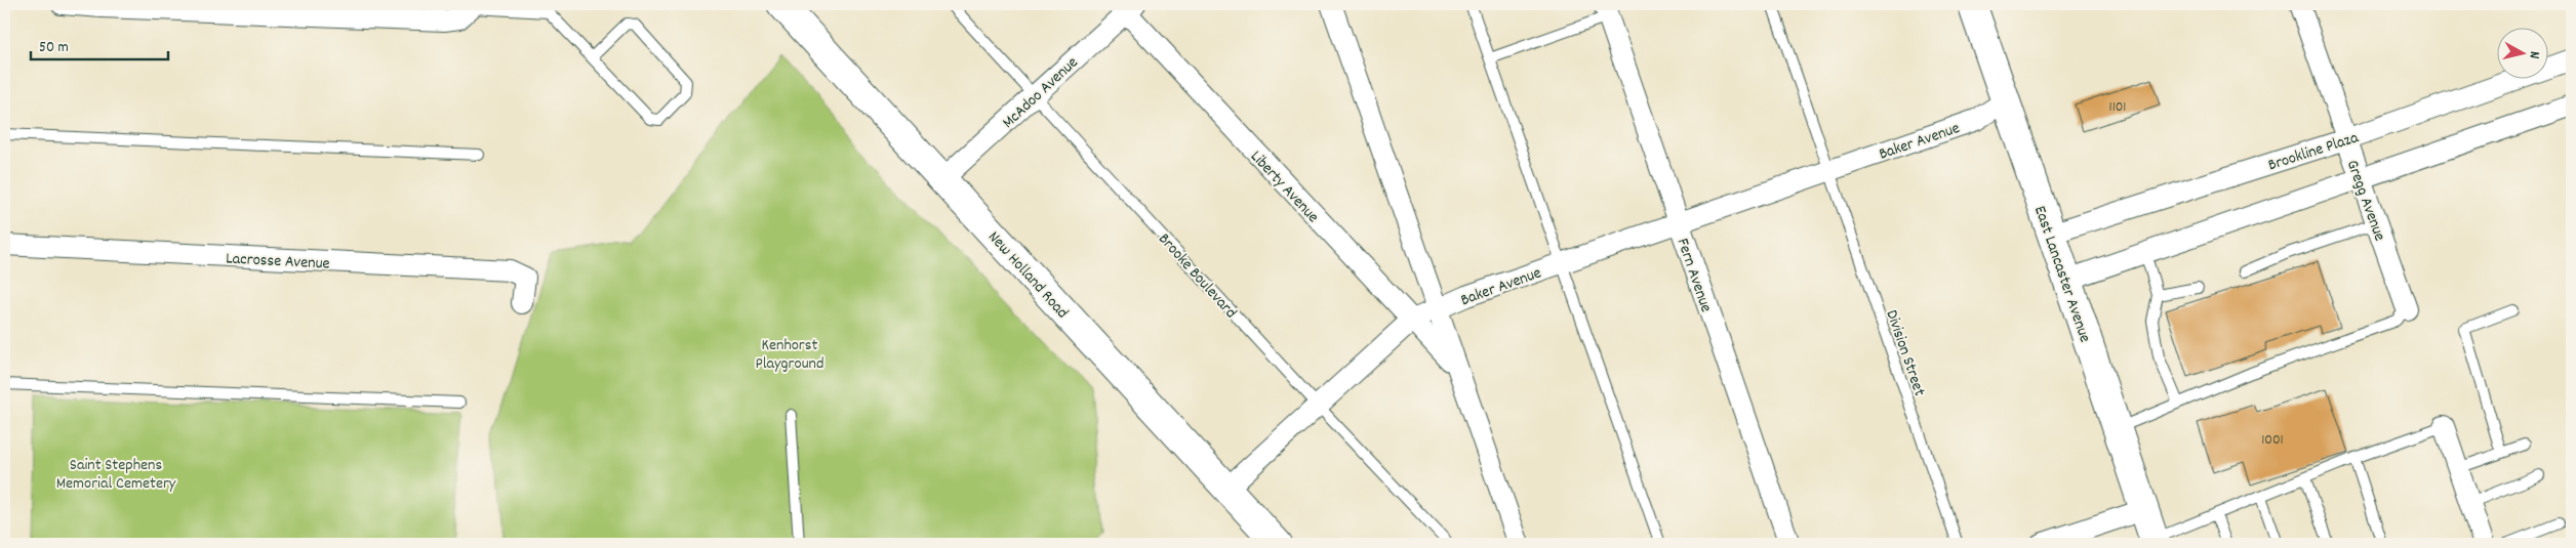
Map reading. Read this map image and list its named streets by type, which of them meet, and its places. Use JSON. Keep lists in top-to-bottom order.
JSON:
{
  "streets": {
    "main road": ["New Holland Road", "East Lancaster Avenue"],
    "street": [
      "McAdoo Avenue",
      "Baker Avenue",
      "Brookline Plaza",
      "Liberty Avenue",
      "Gregg Avenue",
      "Lacrosse Avenue",
      "Fern Avenue"
    ],
    "lane": ["Brooke Boulevard", "Division Street"]
  },
  "crossings": [
    ["McAdoo Avenue", "Liberty Avenue"],
    ["McAdoo Avenue", "New Holland Road"],
    ["McAdoo Avenue", "Brooke Boulevard"],
    ["Baker Avenue", "Liberty Avenue"],
    ["Baker Avenue", "New Holland Road"],
    ["Baker Avenue", "East Lancaster Avenue"],
    ["Baker Avenue", "Brooke Boulevard"],
    ["Baker Avenue", "Fern Avenue"],
    ["Baker Avenue", "Division Street"],
    ["Brookline Plaza", "Gregg Avenue"],
    ["Brookline Plaza", "East Lancaster Avenue"]
  ],
  "parks": ["Kenhorst Playground", "Saint Stephens Memorial Cemetery"],
  "house_numbers": ["1101", "1001"],
  "scale_bar": "50 m",
  "north": "right"
}
